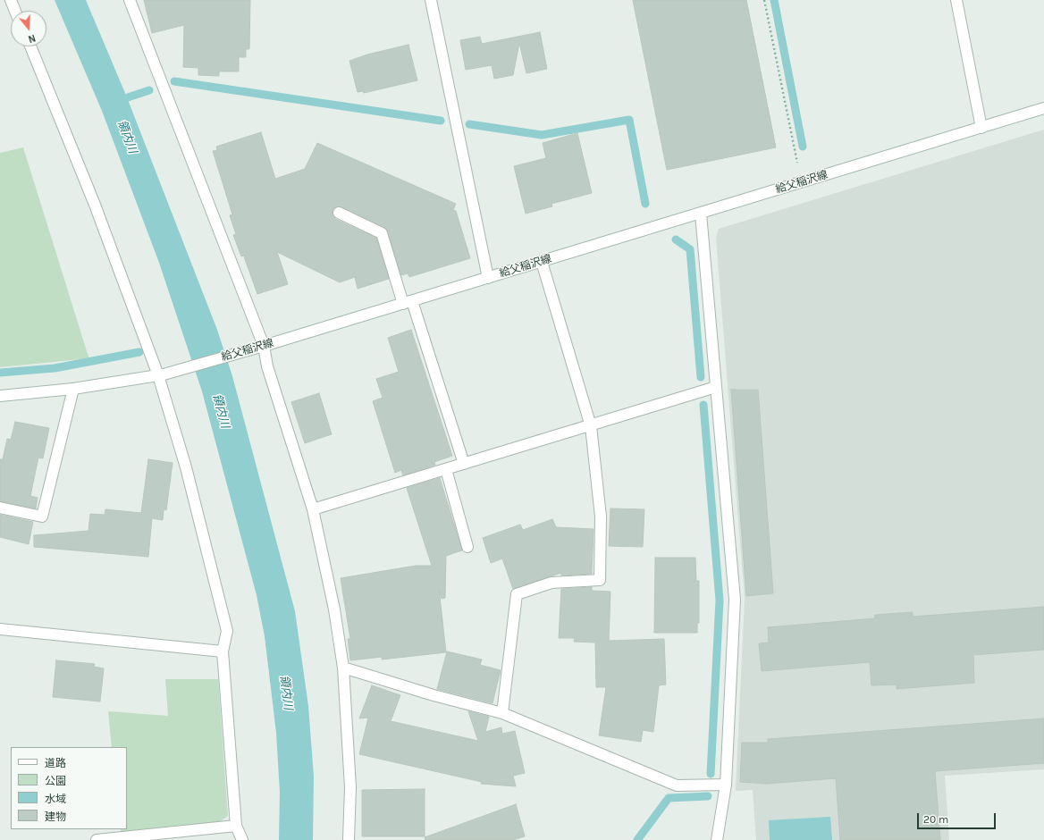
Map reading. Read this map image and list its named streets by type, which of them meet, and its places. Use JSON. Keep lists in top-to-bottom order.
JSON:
{
  "streets": {
    "street": ["給父稲沢線"]
  },
  "water": ["領内川"],
  "legend": [
    "道路",
    "公園",
    "水域",
    "建物"
  ],
  "scale_bar": "20 m",
  "north": "bottom"
}
